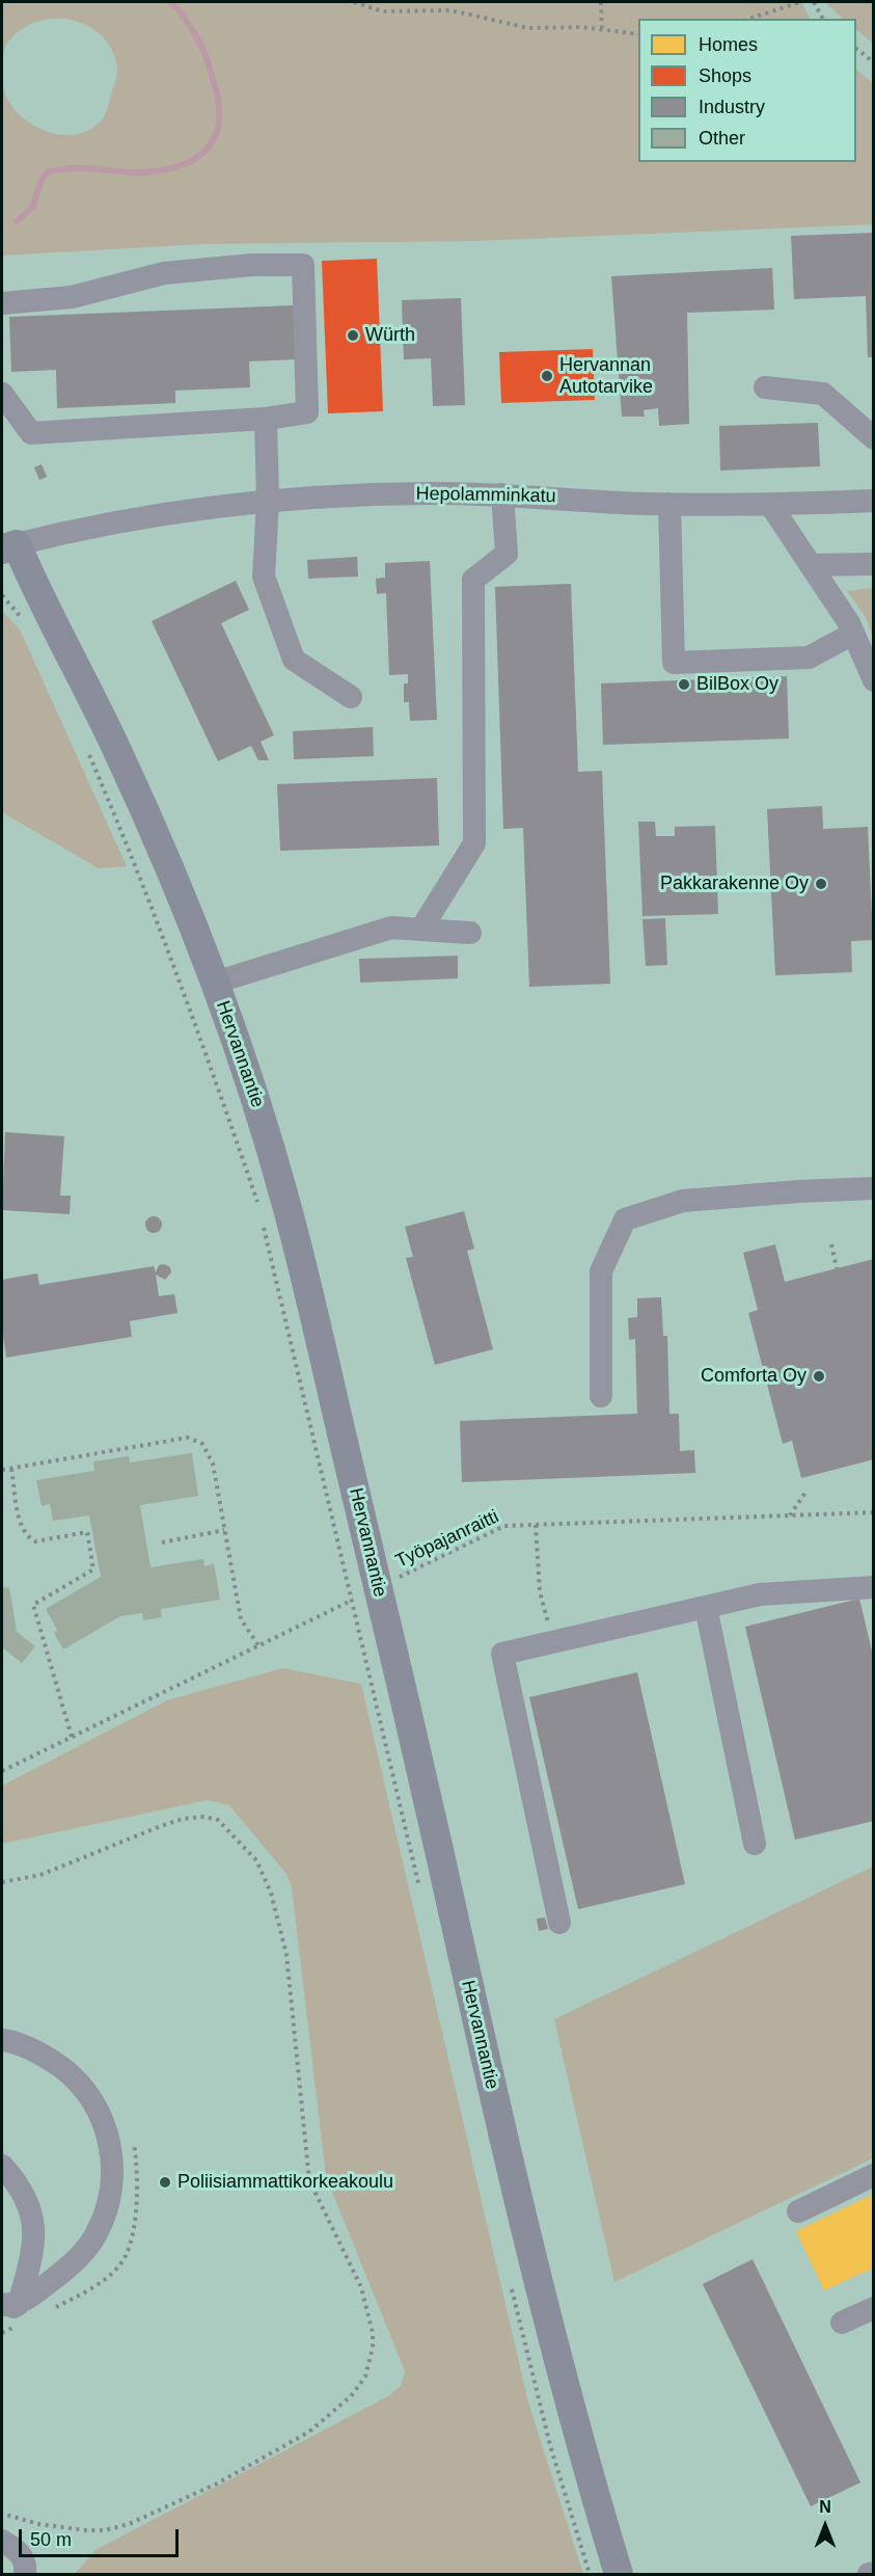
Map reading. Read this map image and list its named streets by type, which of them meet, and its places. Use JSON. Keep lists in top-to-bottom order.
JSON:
{
  "streets": {
    "main road": ["Hervannantie"],
    "street": ["Hepolamminkatu"],
    "path": ["Työpajanraitti"]
  },
  "crossings": [
    ["Hepolamminkatu", "Hervannantie"],
    ["Hervannantie", "Työpajanraitti"]
  ],
  "places": [
    "Würth",
    "Hervannan Autotarvike",
    "BilBox Oy",
    "Pakkarakenne Oy",
    "Comforta Oy",
    "Poliisiammattikorkeakoulu"
  ],
  "legend": [
    "Homes",
    "Shops",
    "Industry",
    "Other"
  ],
  "scale_bar": "50 m",
  "north": "top"
}
